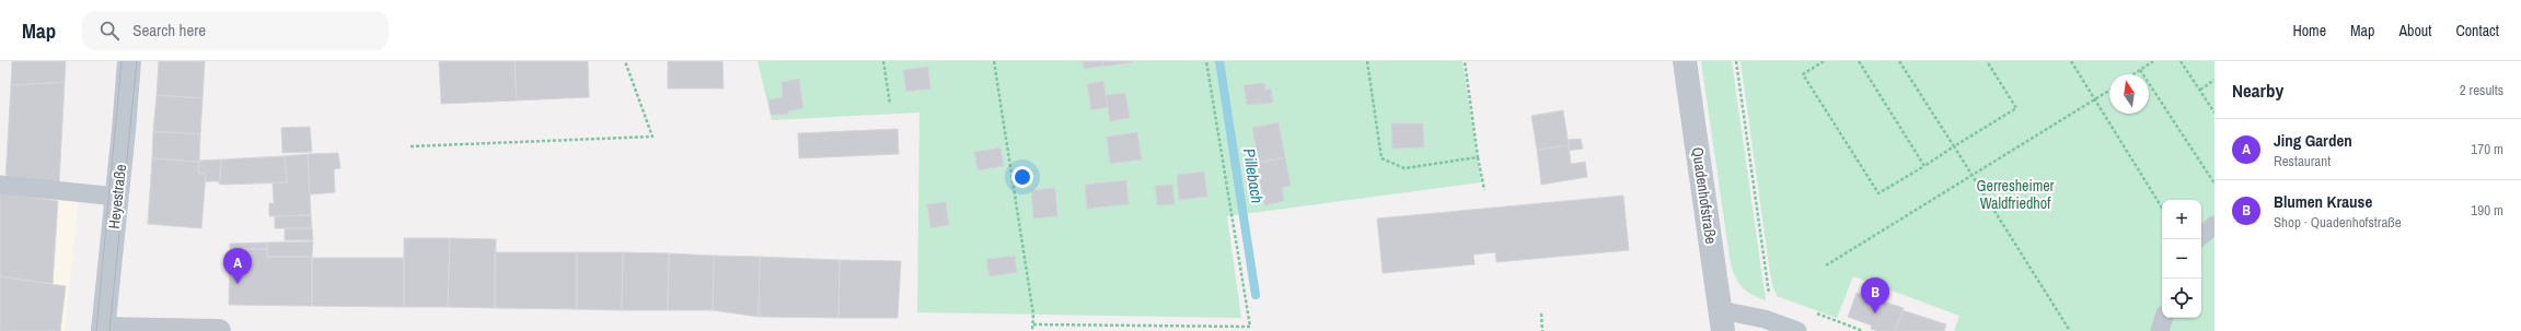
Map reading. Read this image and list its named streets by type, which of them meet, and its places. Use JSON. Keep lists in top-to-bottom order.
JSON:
{
  "streets": {
    "street": ["Quadenhofstraße", "Heyestraße"]
  },
  "water": ["Pillebach"],
  "parks": ["Gerresheimer Waldfriedhof"],
  "north": "top",
  "page": {
    "header": "Map",
    "search": "Search here",
    "nav": [
      "Home",
      "Map",
      "About",
      "Contact"
    ],
    "heading": ["Nearby", "2 results"],
    "list": [
      {
        "mark": "A",
        "name": "Jing Garden",
        "note": "Restaurant",
        "value": "170 m"
      },
      {
        "mark": "B",
        "name": "Blumen Krause",
        "note": "Shop · Quadenhofstraße",
        "value": "190 m"
      }
    ],
    "map_buttons": ["+", "−"],
    "pins": ["A", "B"]
  }
}
